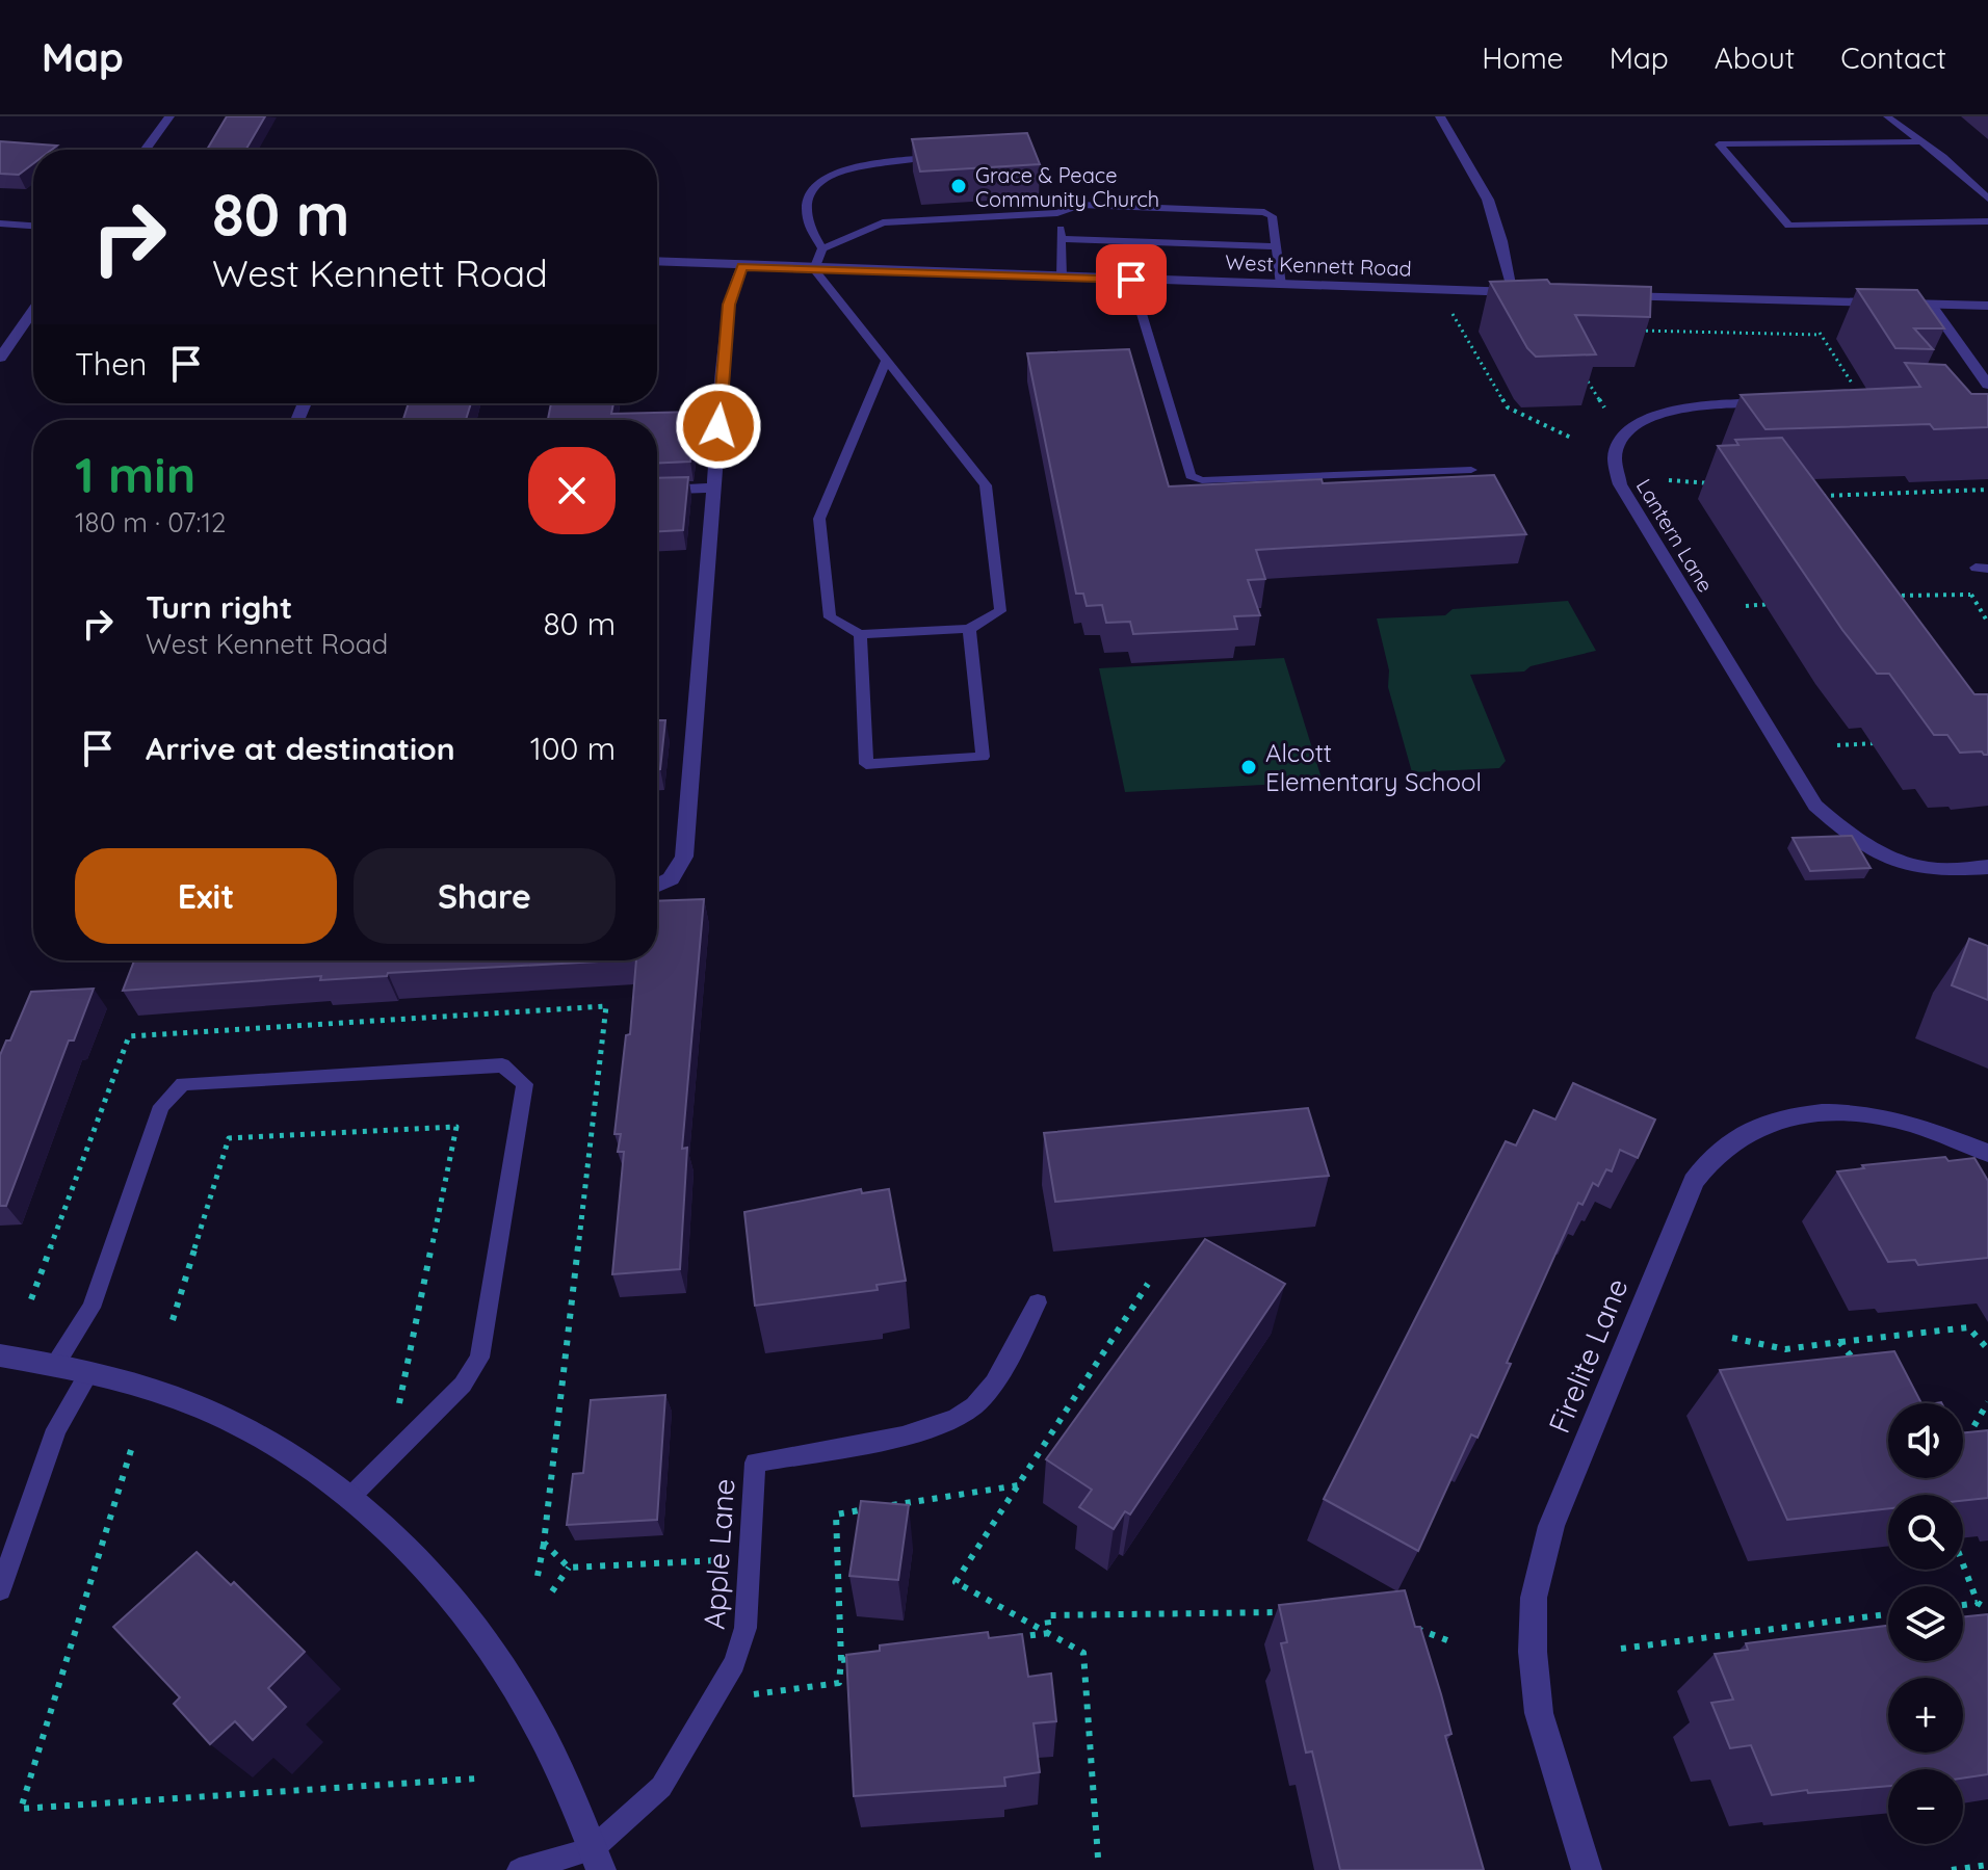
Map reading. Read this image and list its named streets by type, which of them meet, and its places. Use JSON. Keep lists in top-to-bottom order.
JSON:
{
  "streets": {
    "street": ["West Kennett Road", "Lantern Lane", "Firelite Lane"],
    "lane": ["Apple Lane"]
  },
  "places": ["Grace & Peace Community Church", "Alcott Elementary School"],
  "page": {
    "header": "Map",
    "nav": [
      "Home",
      "Map",
      "About",
      "Contact"
    ],
    "turn": ["80 m", "West Kennett Road"],
    "then": "Then",
    "heading": ["1 min", "180 m · 07:12"],
    "list": [
      {
        "name": "Turn right",
        "note": "West Kennett Road",
        "value": "80 m"
      },
      {
        "name": "Arrive at destination",
        "value": "100 m"
      }
    ],
    "buttons": ["Exit", "Share"],
    "map_buttons": ["+", "−"]
  }
}
